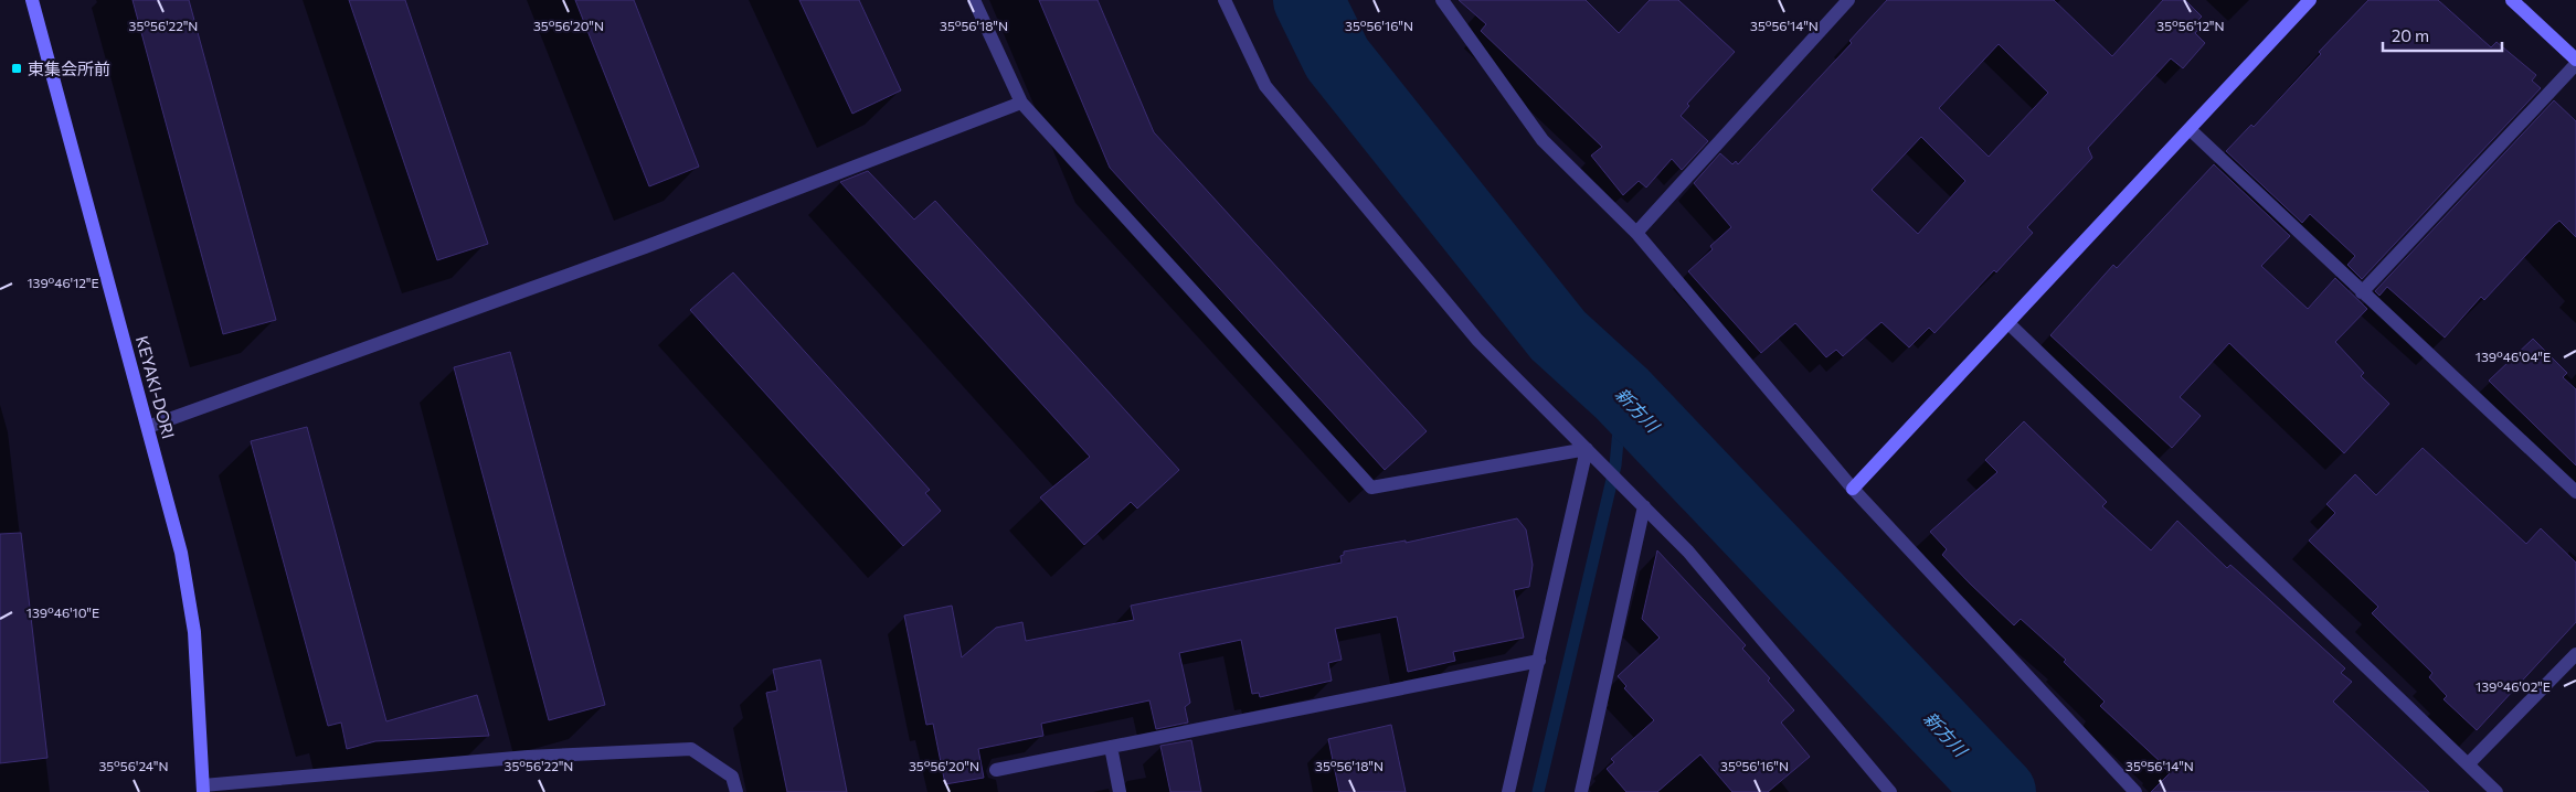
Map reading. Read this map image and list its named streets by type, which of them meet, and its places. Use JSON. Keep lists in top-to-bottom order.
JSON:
{
  "streets": {
    "street": ["KEYAKI-DORI"]
  },
  "water": ["新方川"],
  "places": {
    "transit": ["東集会所前"]
  },
  "scale_bar": "20 m",
  "coordinates": [
    "35°56'22\"N",
    "35°56'20\"N",
    "35°56'18\"N",
    "35°56'16\"N",
    "35°56'14\"N",
    "35°56'12\"N",
    "139°46'12\"E",
    "139°46'04\"E",
    "139°46'10\"E",
    "139°46'02\"E",
    "35°56'24\"N"
  ]
}
